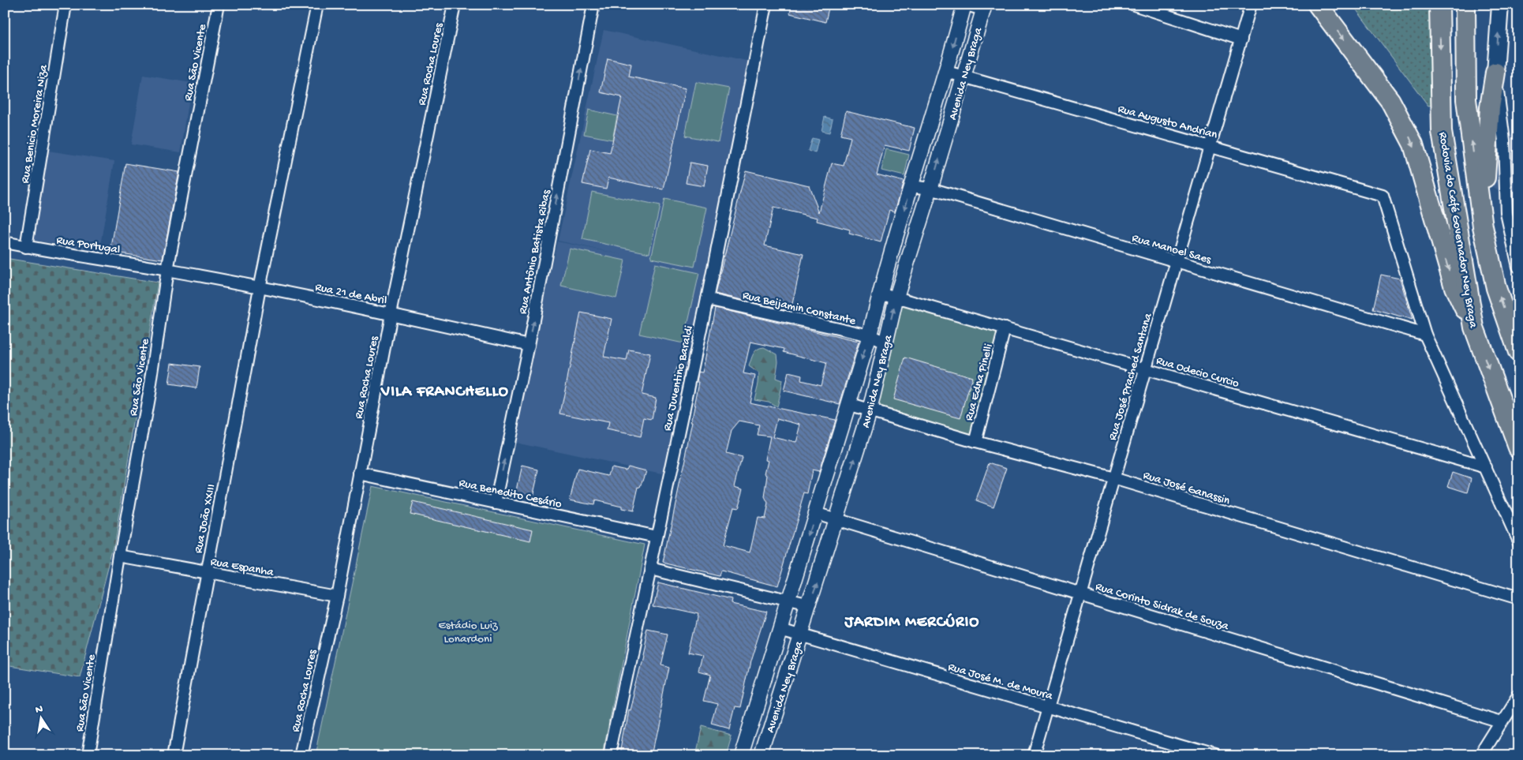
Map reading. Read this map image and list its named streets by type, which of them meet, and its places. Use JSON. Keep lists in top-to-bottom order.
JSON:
{
  "streets": {
    "highway": ["Rodovia do Café Governador Ney Braga"],
    "street": [
      "Rua São Vicente",
      "Rua Rocha Loures",
      "Avenida Ney Braga",
      "Rua Augusto Andrian",
      "Rua Benicio Moreira Niza",
      "Rua Portugal",
      "Rua Manoel Saes",
      "Rua Antônio Batista Ribas",
      "Rua 21 de Abril",
      "Rua Beijamin Constante",
      "Rua Odecio Curcio",
      "Rua José Prached Santana",
      "Rua Juventino Baraldi",
      "Rua Edna Pinelli",
      "Rua José Ganassin",
      "Rua Benedito Cesário",
      "Rua João XXIII",
      "Rua Espanha",
      "Rua Corinto Sidrak de Souza",
      "Rua José M. de Moura"
    ]
  },
  "crossings": [
    ["Rua São Vicente", "Rua Portugal"],
    ["Rua São Vicente", "Rua 21 de Abril"],
    ["Rua São Vicente", "Rua Espanha"],
    ["Rua Rocha Loures", "Rua 21 de Abril"],
    ["Rua Rocha Loures", "Rua Benedito Cesário"],
    ["Rua Rocha Loures", "Rua Espanha"],
    ["Avenida Ney Braga", "Rua Augusto Andrian"],
    ["Avenida Ney Braga", "Rua Manoel Saes"],
    ["Avenida Ney Braga", "Rua Beijamin Constante"],
    ["Avenida Ney Braga", "Rua Odecio Curcio"],
    ["Avenida Ney Braga", "Rua José Ganassin"],
    ["Avenida Ney Braga", "Rua Corinto Sidrak de Souza"],
    ["Avenida Ney Braga", "Rua José M. de Moura"],
    ["Rua Augusto Andrian", "Rua Manoel Saes"],
    ["Rua Augusto Andrian", "Rua José Prached Santana"],
    ["Rua Benicio Moreira Niza", "Rua Portugal"],
    ["Rua Portugal", "Rua 21 de Abril"],
    ["Rua Manoel Saes", "Rua José Prached Santana"],
    ["Rua Antônio Batista Ribas", "Rua 21 de Abril"],
    ["Rua Antônio Batista Ribas", "Rua Benedito Cesário"],
    ["Rua 21 de Abril", "Rua João XXIII"],
    ["Rua Beijamin Constante", "Rua Juventino Baraldi"],
    ["Rua Odecio Curcio", "Rua José Prached Santana"],
    ["Rua Odecio Curcio", "Rua Edna Pinelli"],
    ["Rua José Prached Santana", "Rua José Ganassin"],
    ["Rua José Prached Santana", "Rua Corinto Sidrak de Souza"],
    ["Rua José Prached Santana", "Rua José M. de Moura"],
    ["Rua Juventino Baraldi", "Rua Benedito Cesário"],
    ["Rua Edna Pinelli", "Rua José Ganassin"],
    ["Rua João XXIII", "Rua Espanha"]
  ],
  "one_way": ["Rua Antônio Batista Ribas"],
  "districts": ["VILA FRANCHELLO", "JARDIM MERCÚRIO"],
  "parks": ["Estádio Luiz Lonardoni"],
  "north": "top"
}
